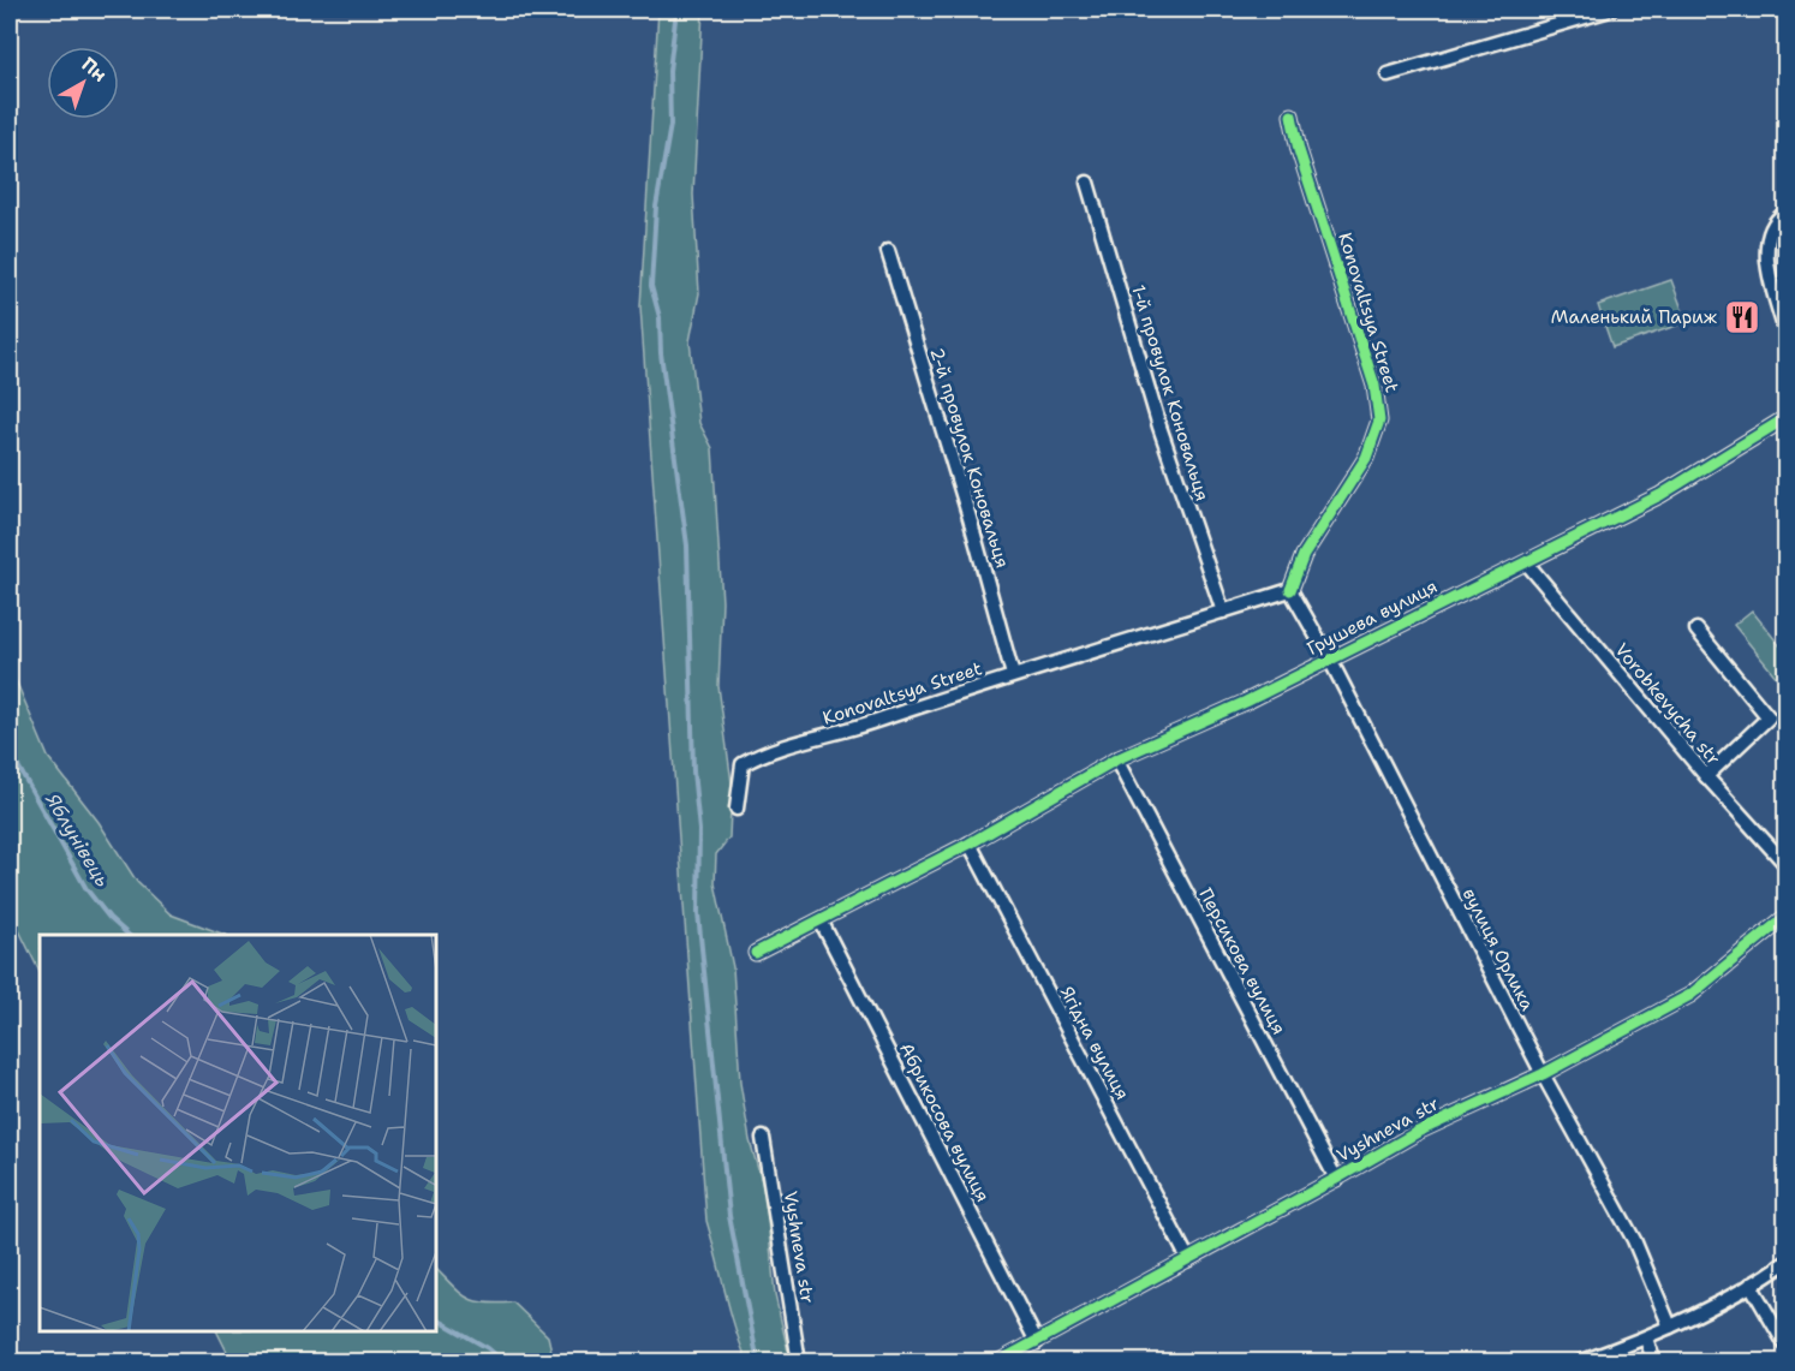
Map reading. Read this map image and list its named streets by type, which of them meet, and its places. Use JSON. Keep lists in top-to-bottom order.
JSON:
{
  "streets": {
    "street": [
      "Konovaltsya Street",
      "1-й провулок Коновальця",
      "2-й провулок Коновальця",
      "Грушева вулиця",
      "Vorobkevycha str",
      "вулиця Орлика",
      "Персикова вулиця",
      "Ягідна вулиця",
      "Абрикосова вулиця",
      "Vyshneva str"
    ]
  },
  "crossings": [
    ["Konovaltsya Street", "1-й провулок Коновальця"],
    ["Konovaltsya Street", "2-й провулок Коновальця"],
    ["Konovaltsya Street", "вулиця Орлика"],
    ["Грушева вулиця", "Vorobkevycha str"],
    ["Грушева вулиця", "вулиця Орлика"],
    ["Грушева вулиця", "Персикова вулиця"],
    ["Грушева вулиця", "Ягідна вулиця"],
    ["Грушева вулиця", "Абрикосова вулиця"],
    ["вулиця Орлика", "Vyshneva str"],
    ["Персикова вулиця", "Vyshneva str"],
    ["Ягідна вулиця", "Vyshneva str"],
    ["Абрикосова вулиця", "Vyshneva str"]
  ],
  "water": ["Яблунівець"],
  "places": {
    "restaurant": ["Маленький Париж"]
  },
  "north": "top right"
}
